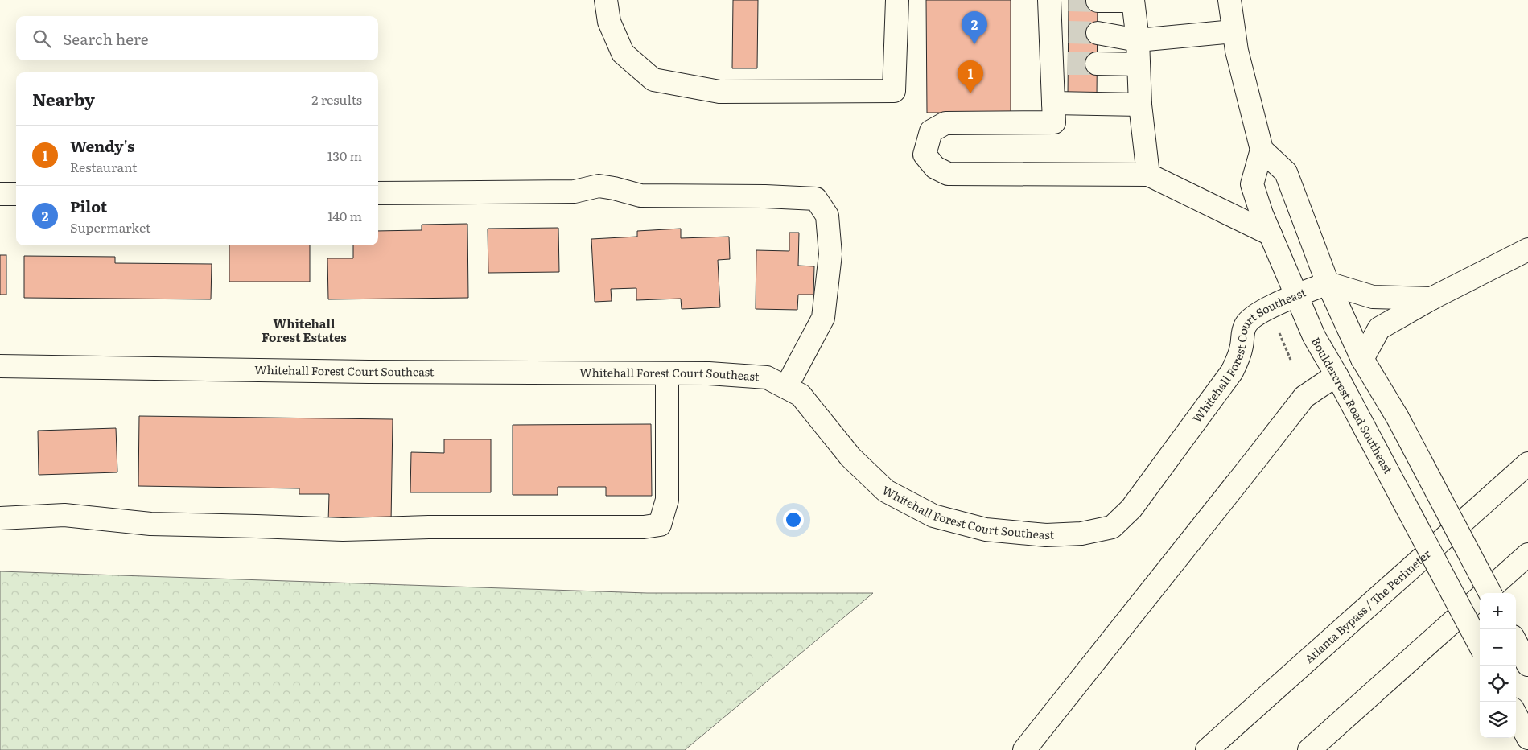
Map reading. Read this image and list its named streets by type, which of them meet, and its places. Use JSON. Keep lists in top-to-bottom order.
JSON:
{
  "streets": {
    "main road": ["Whitehall Forest Court Southeast", "Bouldercrest Road Southeast", "Atlanta Bypass / The Perimeter"]
  },
  "crossings": [
    ["Whitehall Forest Court Southeast", "Bouldercrest Road Southeast"]
  ],
  "districts": ["Whitehall Forest Estates"],
  "page": {
    "pins": ["2", "1"],
    "search": "Search here",
    "heading": ["Nearby", "2 results"],
    "list": [
      {
        "mark": "1",
        "name": "Wendy's",
        "note": "Restaurant",
        "value": "130 m"
      },
      {
        "mark": "2",
        "name": "Pilot",
        "note": "Supermarket",
        "value": "140 m"
      }
    ],
    "map_buttons": ["+", "−"]
  }
}
